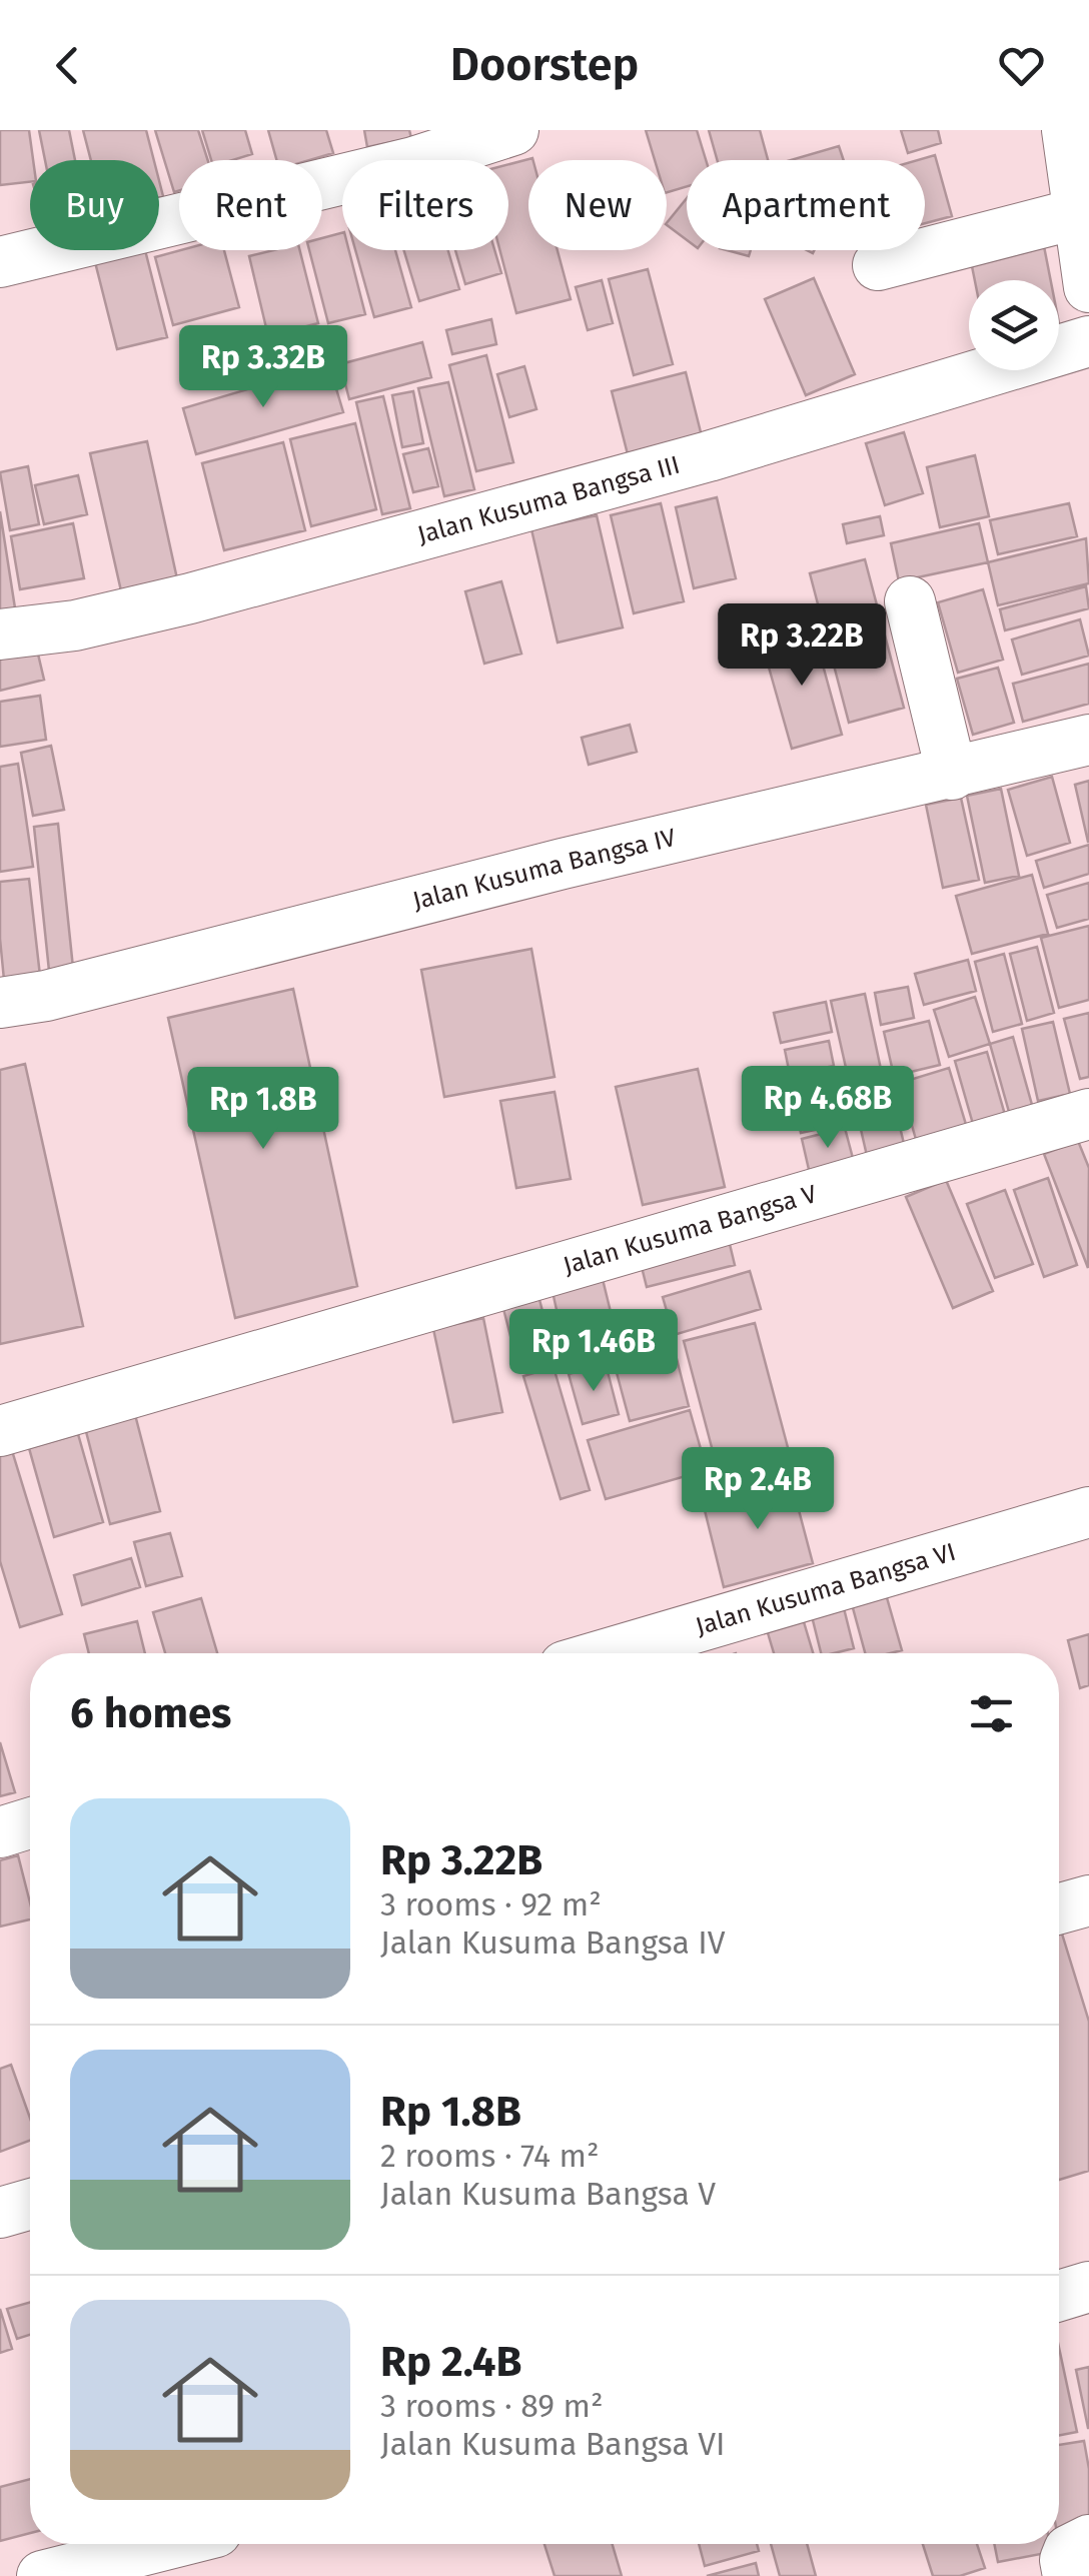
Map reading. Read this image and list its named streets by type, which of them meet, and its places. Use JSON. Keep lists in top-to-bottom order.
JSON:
{
  "streets": {
    "street": [
      "Jalan Kusuma Bangsa III",
      "Jalan Kusuma Bangsa IV",
      "Jalan Kusuma Bangsa V",
      "Jalan Kusuma Bangsa VI"
    ]
  },
  "page": {
    "header": "Doorstep",
    "chip": [
      "Buy",
      "Rent",
      "Filters",
      "New",
      "Apartment"
    ],
    "price": [
      "Rp 3.32B",
      "Rp 3.22B",
      "Rp 4.68B",
      "Rp 1.8B",
      "Rp 1.46B",
      "Rp 2.4B"
    ],
    "heading": "6 homes",
    "list": [
      {
        "name": "Rp 3.22B",
        "note": "3 rooms · 92 m² · Jalan Kusuma Bangsa IV"
      },
      {
        "name": "Rp 1.8B",
        "note": "2 rooms · 74 m² · Jalan Kusuma Bangsa V"
      },
      {
        "name": "Rp 2.4B",
        "note": "3 rooms · 89 m² · Jalan Kusuma Bangsa VI"
      }
    ]
  }
}
